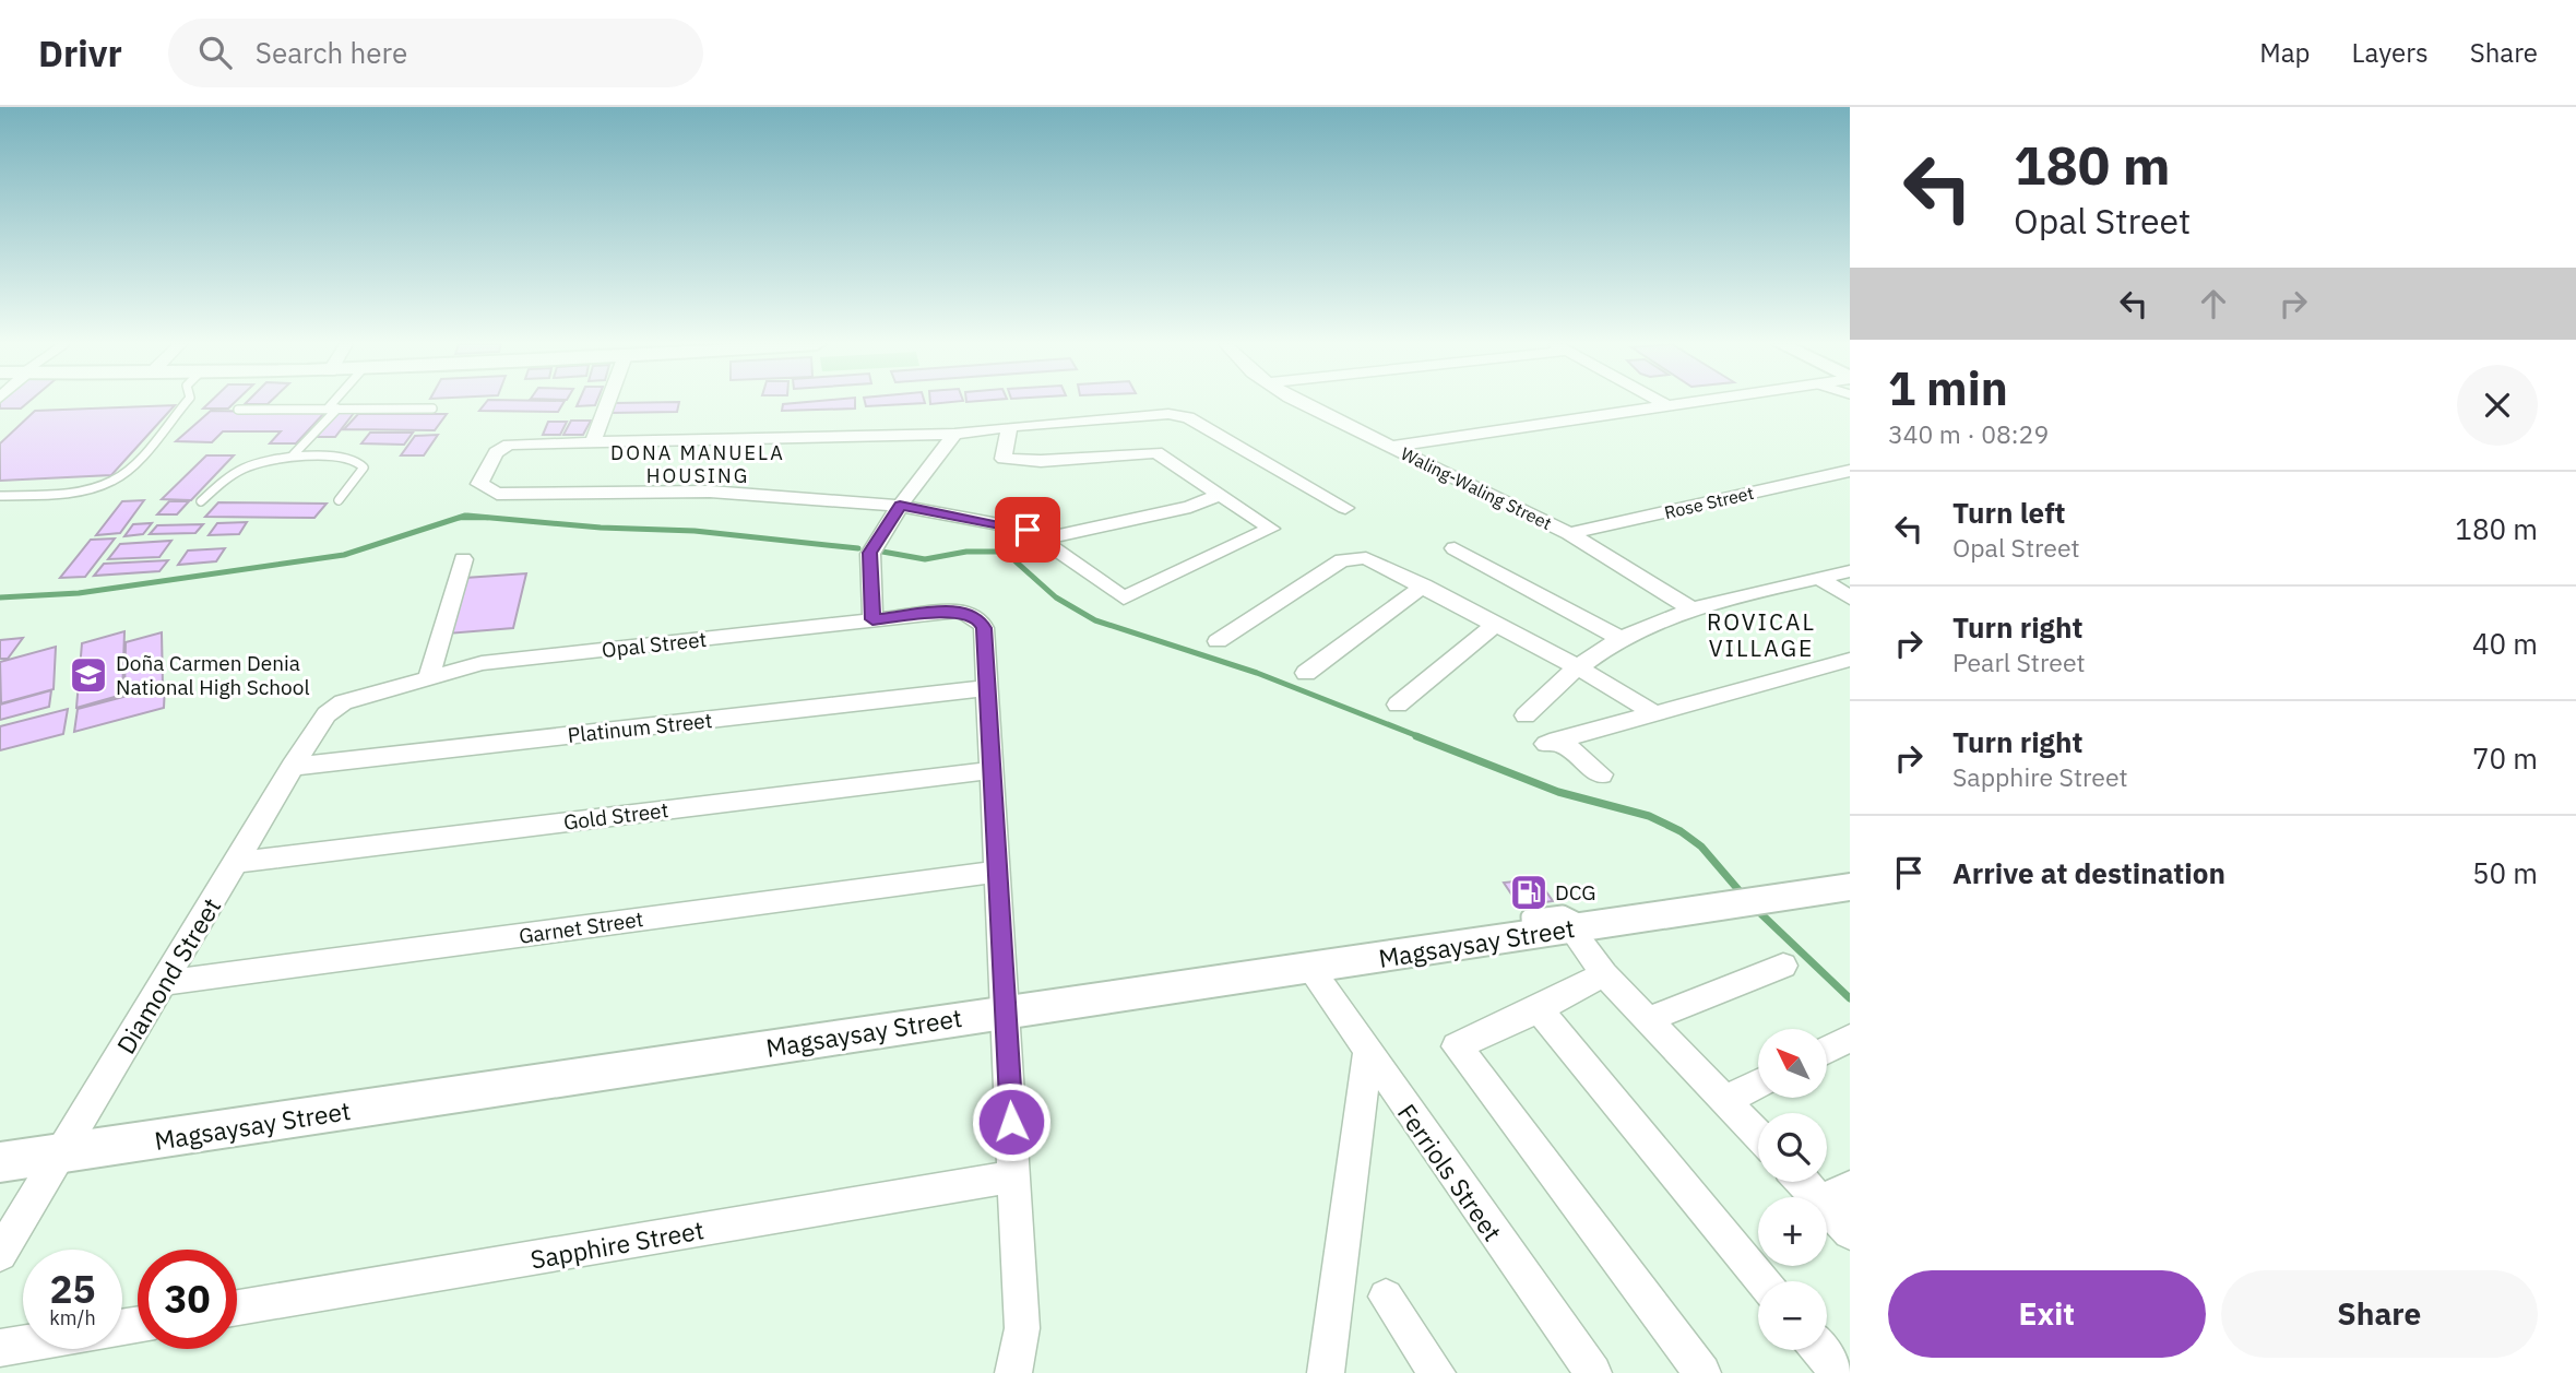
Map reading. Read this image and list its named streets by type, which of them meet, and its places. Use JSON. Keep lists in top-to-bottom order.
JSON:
{
  "streets": {
    "street": [
      "Waling-Waling Street",
      "Rose Street",
      "Opal Street",
      "Platinum Street",
      "Gold Street",
      "Garnet Street",
      "Magsaysay Street",
      "Diamond Street",
      "Ferriols Street",
      "Sapphire Street"
    ]
  },
  "crossings": [
    ["Waling-Waling Street", "Rose Street"],
    ["Opal Street", "Platinum Street"],
    ["Opal Street", "Diamond Street"],
    ["Platinum Street", "Diamond Street"],
    ["Gold Street", "Diamond Street"],
    ["Garnet Street", "Diamond Street"],
    ["Magsaysay Street", "Diamond Street"],
    ["Magsaysay Street", "Ferriols Street"]
  ],
  "districts": ["DONA MANUELA HOUSING", "ROVICAL VILLAGE"],
  "places": {
    "school or university": ["Doña Carmen Denia National High School"],
    "fuel station": ["DCG"]
  },
  "north": "top left",
  "page": {
    "header": "Drivr",
    "search": "Search here",
    "nav": ["Map", "Layers", "Share"],
    "turn": ["180 m", "Opal Street"],
    "heading": ["1 min", "340 m · 08:29"],
    "list": [
      {
        "name": "Turn left",
        "note": "Opal Street",
        "value": "180 m"
      },
      {
        "name": "Turn right",
        "note": "Pearl Street",
        "value": "40 m"
      },
      {
        "name": "Turn right",
        "note": "Sapphire Street",
        "value": "70 m"
      },
      {
        "name": "Arrive at destination",
        "value": "50 m"
      }
    ],
    "map_buttons": ["+", "−"],
    "speed": "25 km/h",
    "limit": "30",
    "buttons": ["Exit", "Share"]
  }
}
